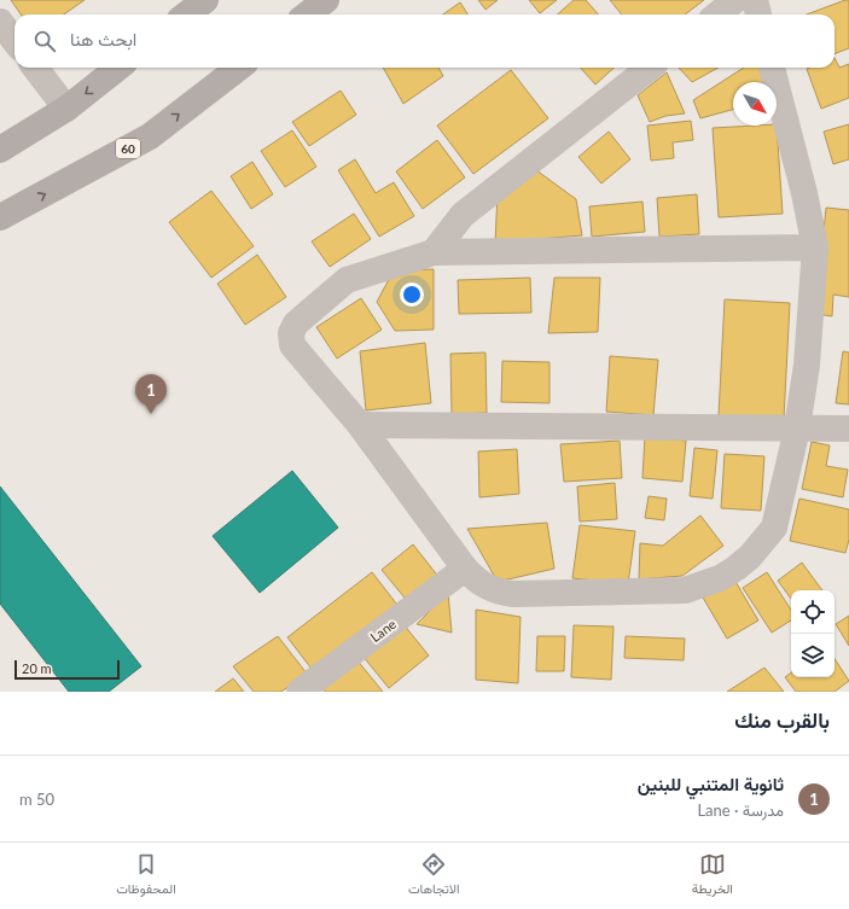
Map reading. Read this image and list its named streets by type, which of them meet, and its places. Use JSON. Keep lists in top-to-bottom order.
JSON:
{
  "streets": {
    "main road": ["60"],
    "street": ["Lane"]
  },
  "scale_bar": "20 m",
  "north": "bottom right",
  "page": {
    "search": "ابحث هنا",
    "pins": "1",
    "scale": "20 m",
    "heading": "بالقرب منك",
    "list": [
      {
        "mark": "1",
        "name": "ثانوية المتنبي للبنين",
        "note": "مدرسة · Lane",
        "value": "50 m"
      }
    ],
    "nav": ["الخريطة", "الاتجاهات", "المحفوظات"]
  }
}
